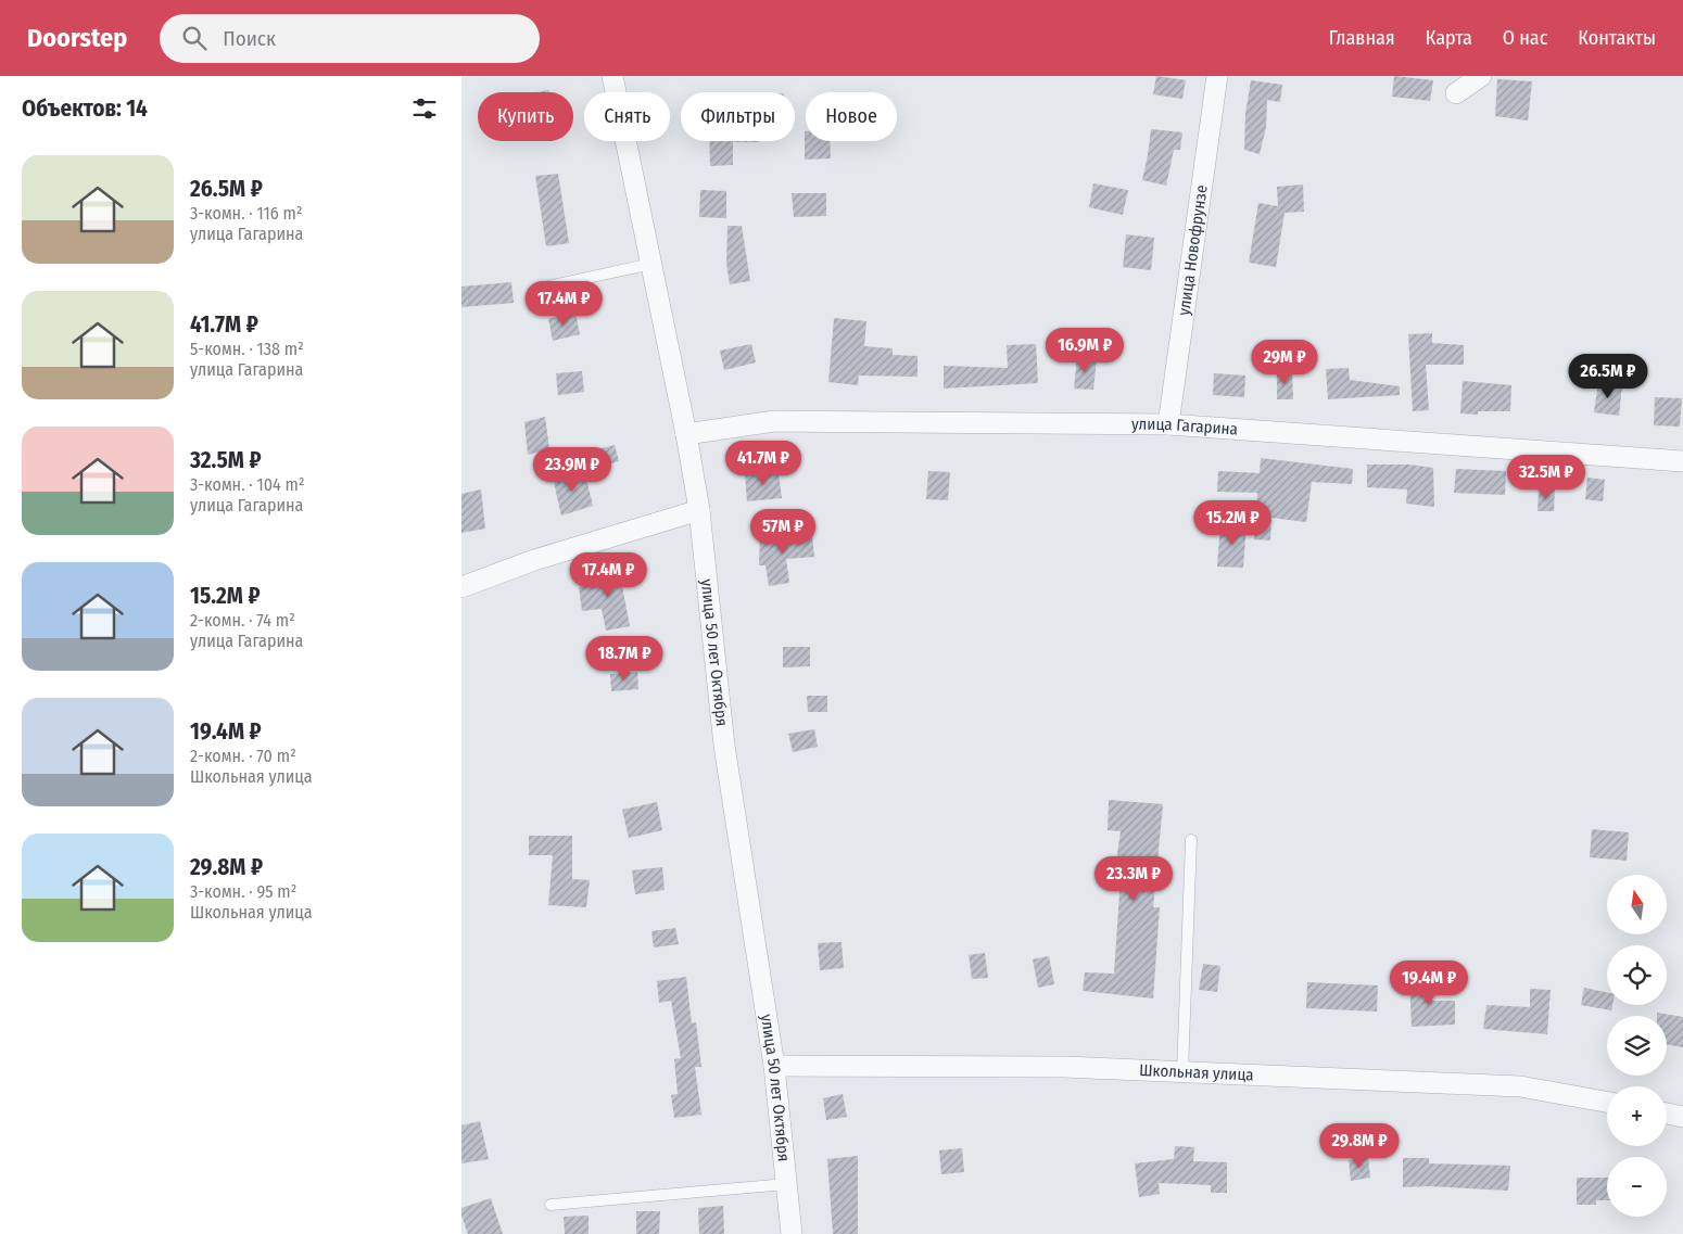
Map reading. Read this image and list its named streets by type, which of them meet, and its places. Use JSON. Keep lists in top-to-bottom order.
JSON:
{
  "streets": {
    "street": [
      "улица Новофрунзе",
      "улица Гагарина",
      "улица 50 лет Октября",
      "Школьная улица"
    ]
  },
  "crossings": [
    ["улица Новофрунзе", "улица Гагарина"],
    ["улица Гагарина", "улица 50 лет Октября"],
    ["улица 50 лет Октября", "Школьная улица"]
  ],
  "north": "top",
  "page": {
    "header": "Doorstep",
    "search": "Поиск",
    "nav": [
      "Главная",
      "Карта",
      "О нас",
      "Контакты"
    ],
    "heading": "Объектов: 14",
    "chip": [
      "Купить",
      "Снять",
      "Фильтры",
      "Новое"
    ],
    "list": [
      {
        "name": "26.5M ₽",
        "note": "3-комн. · 116 m² · улица Гагарина"
      },
      {
        "name": "41.7M ₽",
        "note": "5-комн. · 138 m² · улица Гагарина"
      },
      {
        "name": "32.5M ₽",
        "note": "3-комн. · 104 m² · улица Гагарина"
      },
      {
        "name": "15.2M ₽",
        "note": "2-комн. · 74 m² · улица Гагарина"
      },
      {
        "name": "19.4M ₽",
        "note": "2-комн. · 70 m² · Школьная улица"
      },
      {
        "name": "29.8M ₽",
        "note": "3-комн. · 95 m² · Школьная улица"
      }
    ],
    "price": [
      "17.4M ₽",
      "16.9M ₽",
      "29M ₽",
      "26.5M ₽",
      "41.7M ₽",
      "23.9M ₽",
      "32.5M ₽",
      "15.2M ₽",
      "57M ₽",
      "17.4M ₽",
      "18.7M ₽",
      "23.3M ₽",
      "19.4M ₽",
      "29.8M ₽"
    ],
    "map_buttons": ["+", "−"]
  }
}
